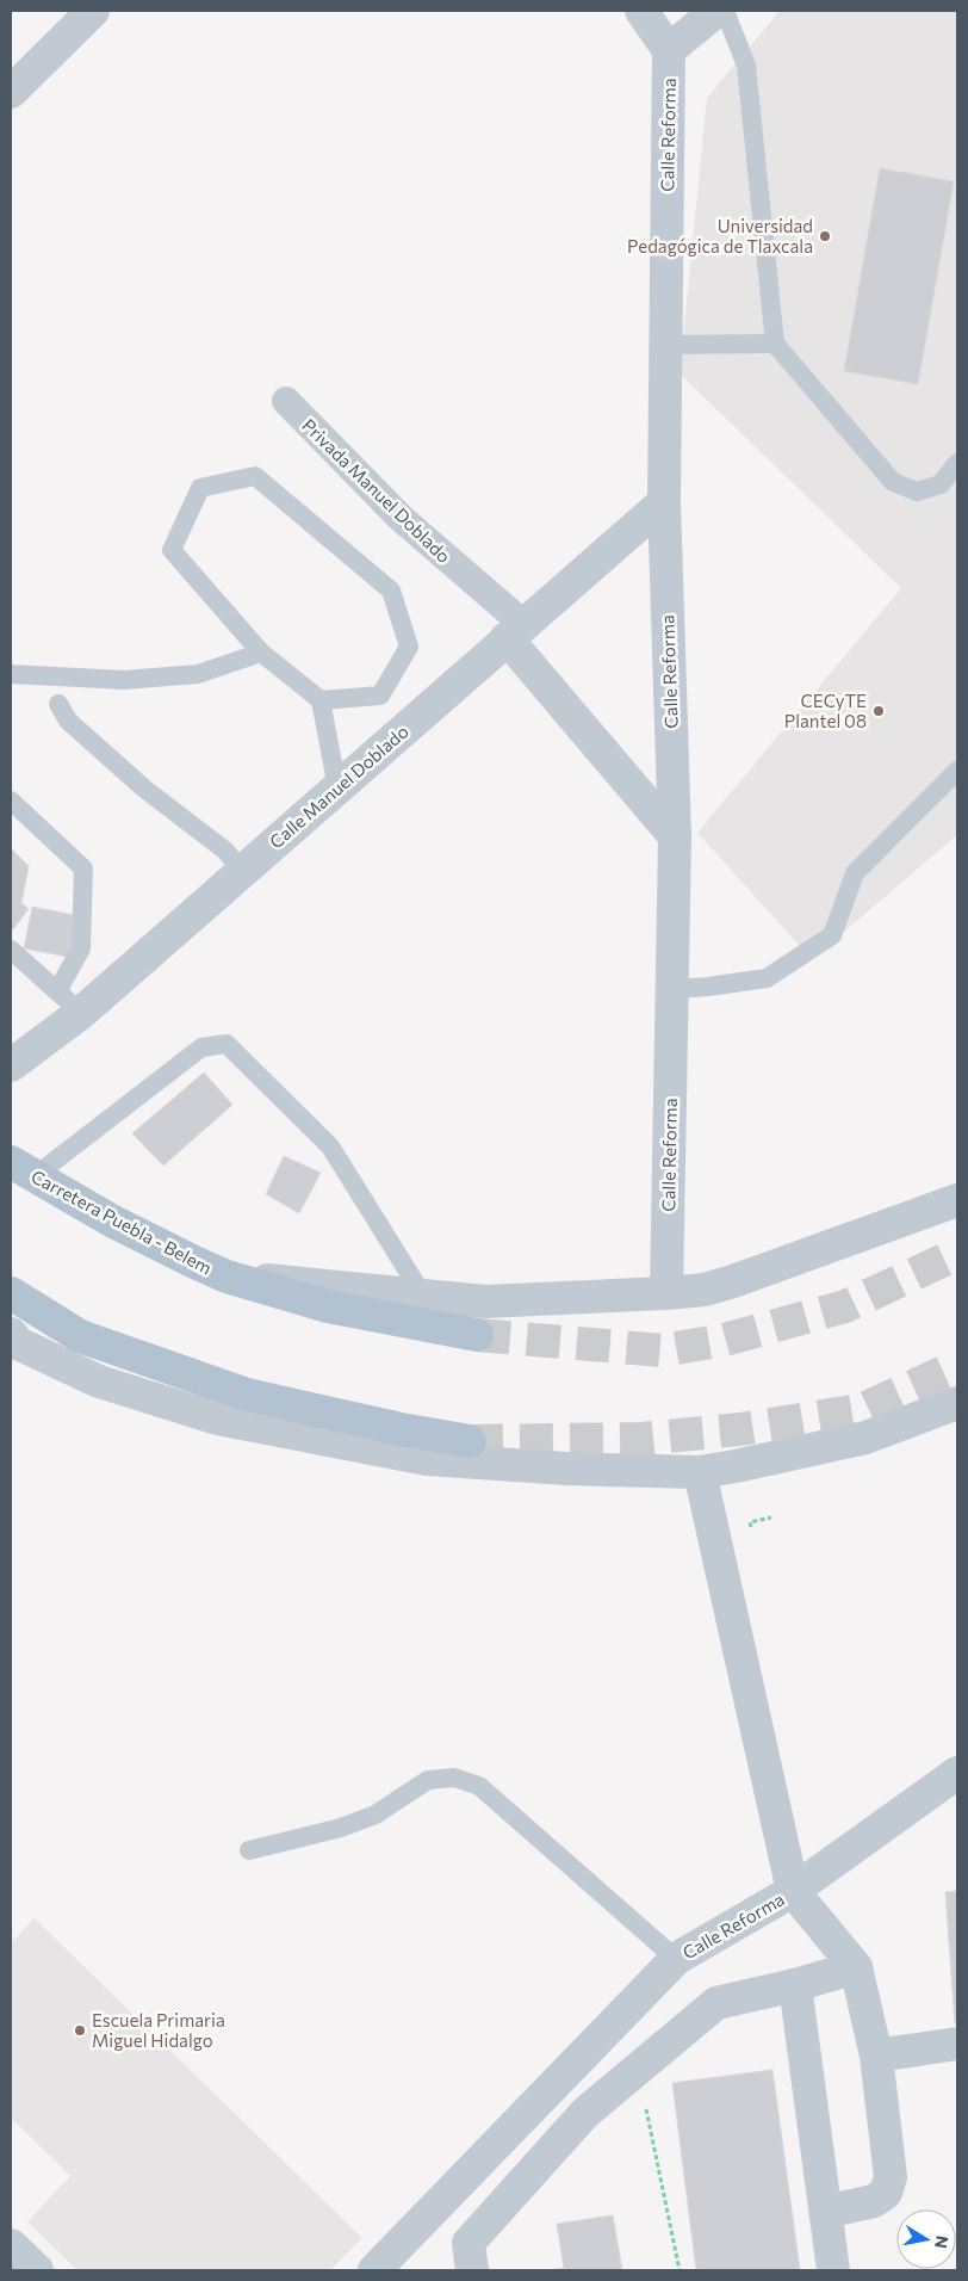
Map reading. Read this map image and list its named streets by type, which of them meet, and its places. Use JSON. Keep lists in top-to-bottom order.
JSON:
{
  "streets": {
    "main road": ["Carretera Puebla - Belem"],
    "street": ["Calle Reforma", "Privada Manuel Doblado", "Calle Manuel Doblado"]
  },
  "crossings": [
    ["Calle Reforma", "Calle Manuel Doblado"],
    ["Privada Manuel Doblado", "Calle Manuel Doblado"]
  ],
  "places": ["Universidad Pedagógica de Tlaxcala", "CECyTE Plantel 08", "Escuela Primaria Miguel Hidalgo"],
  "north": "right"
}
